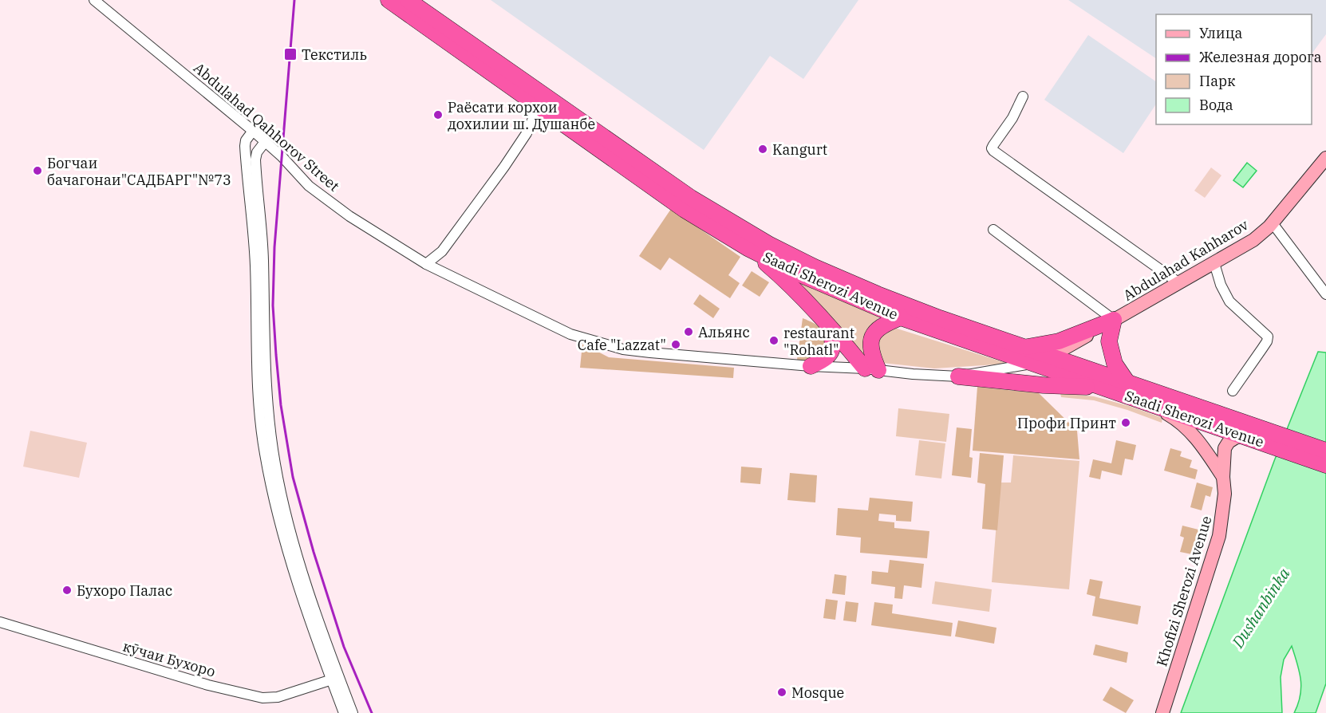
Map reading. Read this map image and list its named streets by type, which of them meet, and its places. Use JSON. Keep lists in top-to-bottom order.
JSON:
{
  "streets": {
    "highway": ["Saadi Sherozi Avenue"],
    "main road": ["Abdulahad Kahharov", "Khofizi Sherozi Avenue"],
    "street": ["Abdulahad Qahhorov Street", "кӯчаи Бухоро"]
  },
  "crossings": [
    ["Abdulahad Qahhorov Street", "Abdulahad Kahharov"],
    ["Abdulahad Qahhorov Street", "Saadi Sherozi Avenue"],
    ["Abdulahad Kahharov", "Saadi Sherozi Avenue"],
    ["Saadi Sherozi Avenue", "Khofizi Sherozi Avenue"]
  ],
  "water": ["Dushanbinka"],
  "places": {
    "transit": ["Текстиль"],
    "other": [
      "Раёсати корхои дохилии ш. Душанбе",
      "Kangurt",
      "Богчаи бачагонаи\"САДБАРГ\"№73",
      "Альянс",
      "restaurant \"Rohatl\"",
      "Cafe \"Lazzat\"",
      "Профи Принт",
      "Бухоро Палас",
      "Mosque"
    ]
  },
  "legend": [
    "Улица",
    "Железная дорога",
    "Парк",
    "Вода"
  ]
}
